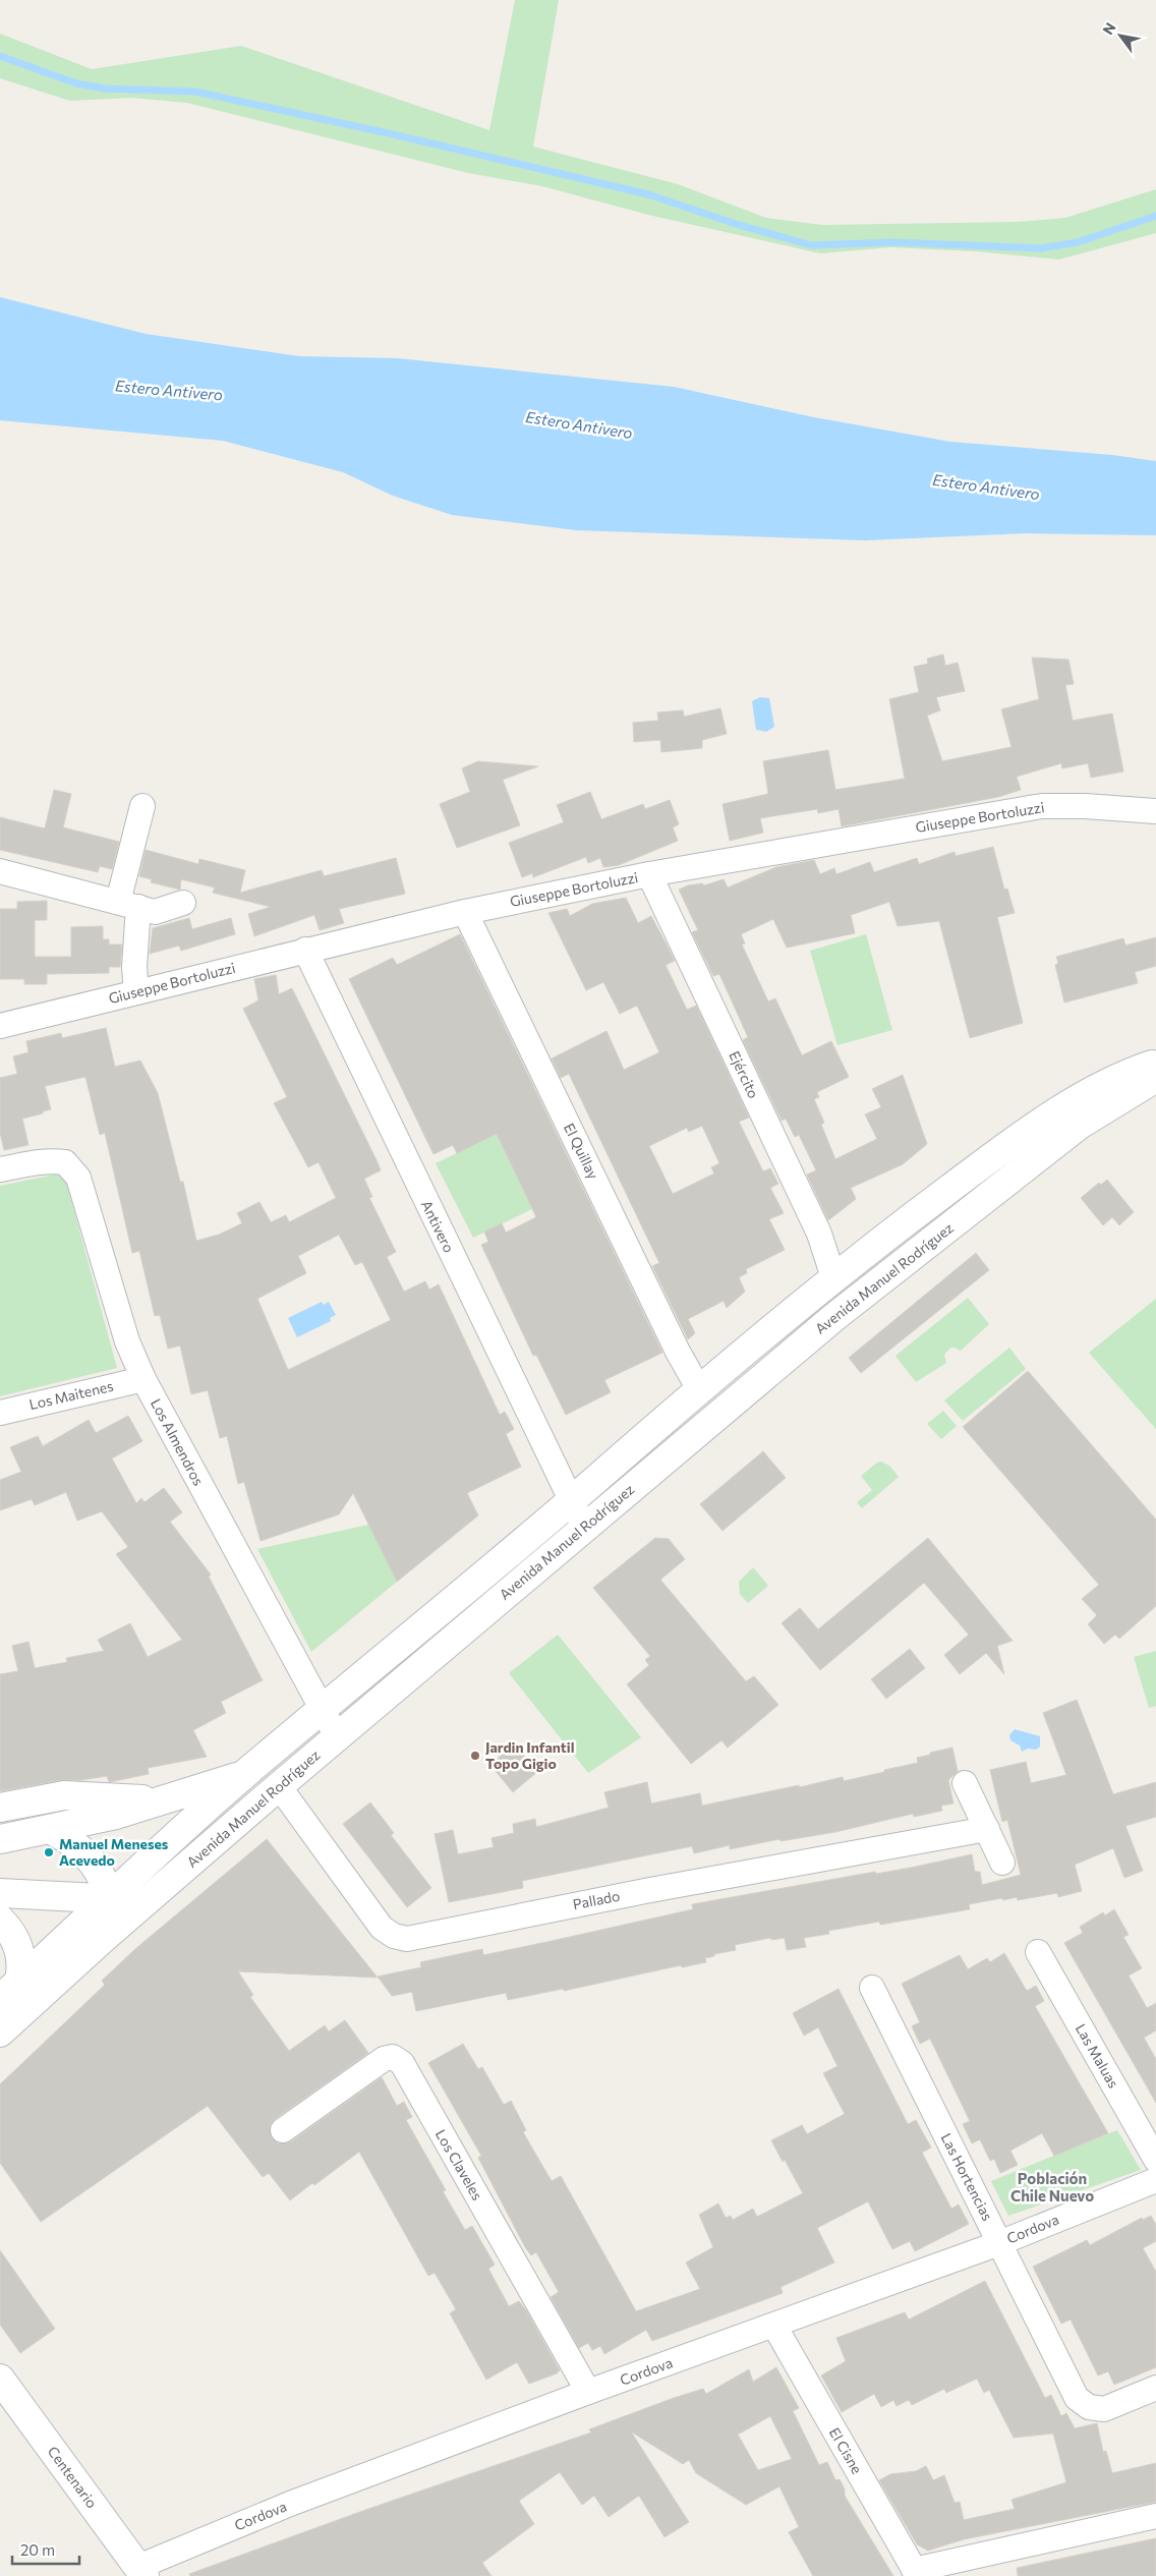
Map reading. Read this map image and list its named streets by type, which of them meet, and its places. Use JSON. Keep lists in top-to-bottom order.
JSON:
{
  "streets": {
    "main road": ["Avenida Manuel Rodríguez", "Centenario"],
    "street": [
      "Giuseppe Bortoluzzi",
      "Ejército",
      "El Quillay",
      "Antivero",
      "Los Maitenes",
      "Los Almendros",
      "Pallado",
      "Las Maluas",
      "Los Claveles",
      "Las Hortencias",
      "Cordova",
      "El Cisne"
    ]
  },
  "crossings": [
    ["Giuseppe Bortoluzzi", "Ejército"],
    ["Giuseppe Bortoluzzi", "El Quillay"],
    ["Giuseppe Bortoluzzi", "Antivero"],
    ["Ejército", "Avenida Manuel Rodríguez"],
    ["El Quillay", "Avenida Manuel Rodríguez"],
    ["Antivero", "Avenida Manuel Rodríguez"],
    ["Avenida Manuel Rodríguez", "Los Almendros"],
    ["Avenida Manuel Rodríguez", "Pallado"],
    ["Los Maitenes", "Los Almendros"],
    ["Los Claveles", "Cordova"],
    ["Las Hortencias", "Cordova"],
    ["Cordova", "El Cisne"],
    ["Cordova", "Centenario"]
  ],
  "districts": ["Población Chile Nuevo"],
  "water": ["Estero Antivero"],
  "places": ["Jardin Infantil Topo Gigio", "Manuel Meneses Acevedo"],
  "scale_bar": "20 m",
  "north": "top left"
}
